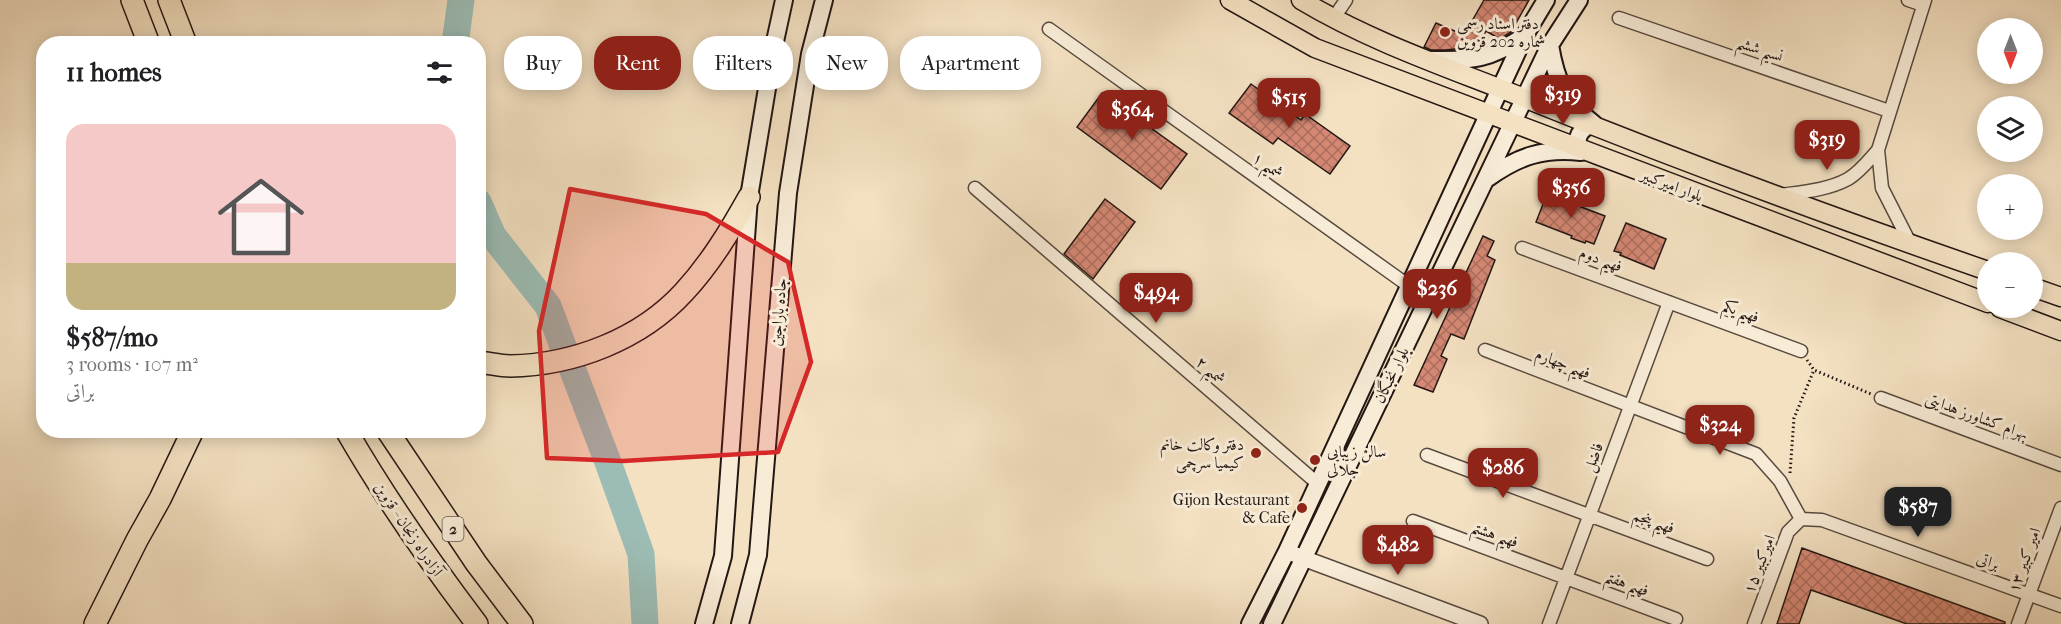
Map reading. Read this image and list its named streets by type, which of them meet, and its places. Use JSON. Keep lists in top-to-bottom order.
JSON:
{
  "streets": {
    "highway": ["آزادراه زنجان - قزوین", "2"],
    "main road": ["بلوار امیرکبیر", "جاده باراجین", "بلوار نخبگان"],
    "street": [
      "نسیم ششم",
      "شمیم ۱",
      "فهیم دوم",
      "فهیم یکم",
      "فهیم چهارم",
      "شمیم ۲",
      "بهرام کشاورز هدایتی",
      "فاضل",
      "فهیم پنجم",
      "فهیم هشتم",
      "امیر کبیر ۱۳",
      "براتی",
      "امیرکبیر ۱۵",
      "فهیم هفتم"
    ]
  },
  "crossings": [
    ["شمیم ۱", "بلوار نخبگان"],
    ["بلوار امیرکبیر", "بلوار نخبگان"],
    ["فهیم دوم", "فهیم یکم"],
    ["فهیم دوم", "فاضل"],
    ["فهیم یکم", "فاضل"],
    ["فهیم چهارم", "فاضل"],
    ["فهیم چهارم", "براتی"],
    ["فهیم چهارم", "امیرکبیر ۱۵"],
    ["شمیم ۲", "بلوار نخبگان"],
    ["فاضل", "فهیم پنجم"],
    ["فاضل", "فهیم هشتم"],
    ["فاضل", "فهیم هفتم"],
    ["فهیم هشتم", "فهیم هفتم"],
    ["امیر کبیر ۱۳", "براتی"],
    ["براتی", "امیرکبیر ۱۵"]
  ],
  "places": [
    "دفتر اسناد رسمی شماره 202 قزوین",
    "دفتر وکالت خانم کیمیا سرچمی",
    "سالن زیبایی جلالی",
    "Gijon Restaurant & Cafe"
  ],
  "north": "bottom",
  "page": {
    "map_buttons": ["+", "−"],
    "chip": [
      "Buy",
      "Rent",
      "Filters",
      "New",
      "Apartment"
    ],
    "heading": "11 homes",
    "price": [
      "$319",
      "$515",
      "$364",
      "$319",
      "$356",
      "$236",
      "$494",
      "$324",
      "$286",
      "$587",
      "$482"
    ],
    "list": [
      {
        "name": "$587/mo",
        "note": "3 rooms · 107 m² · براتی"
      }
    ]
  }
}
